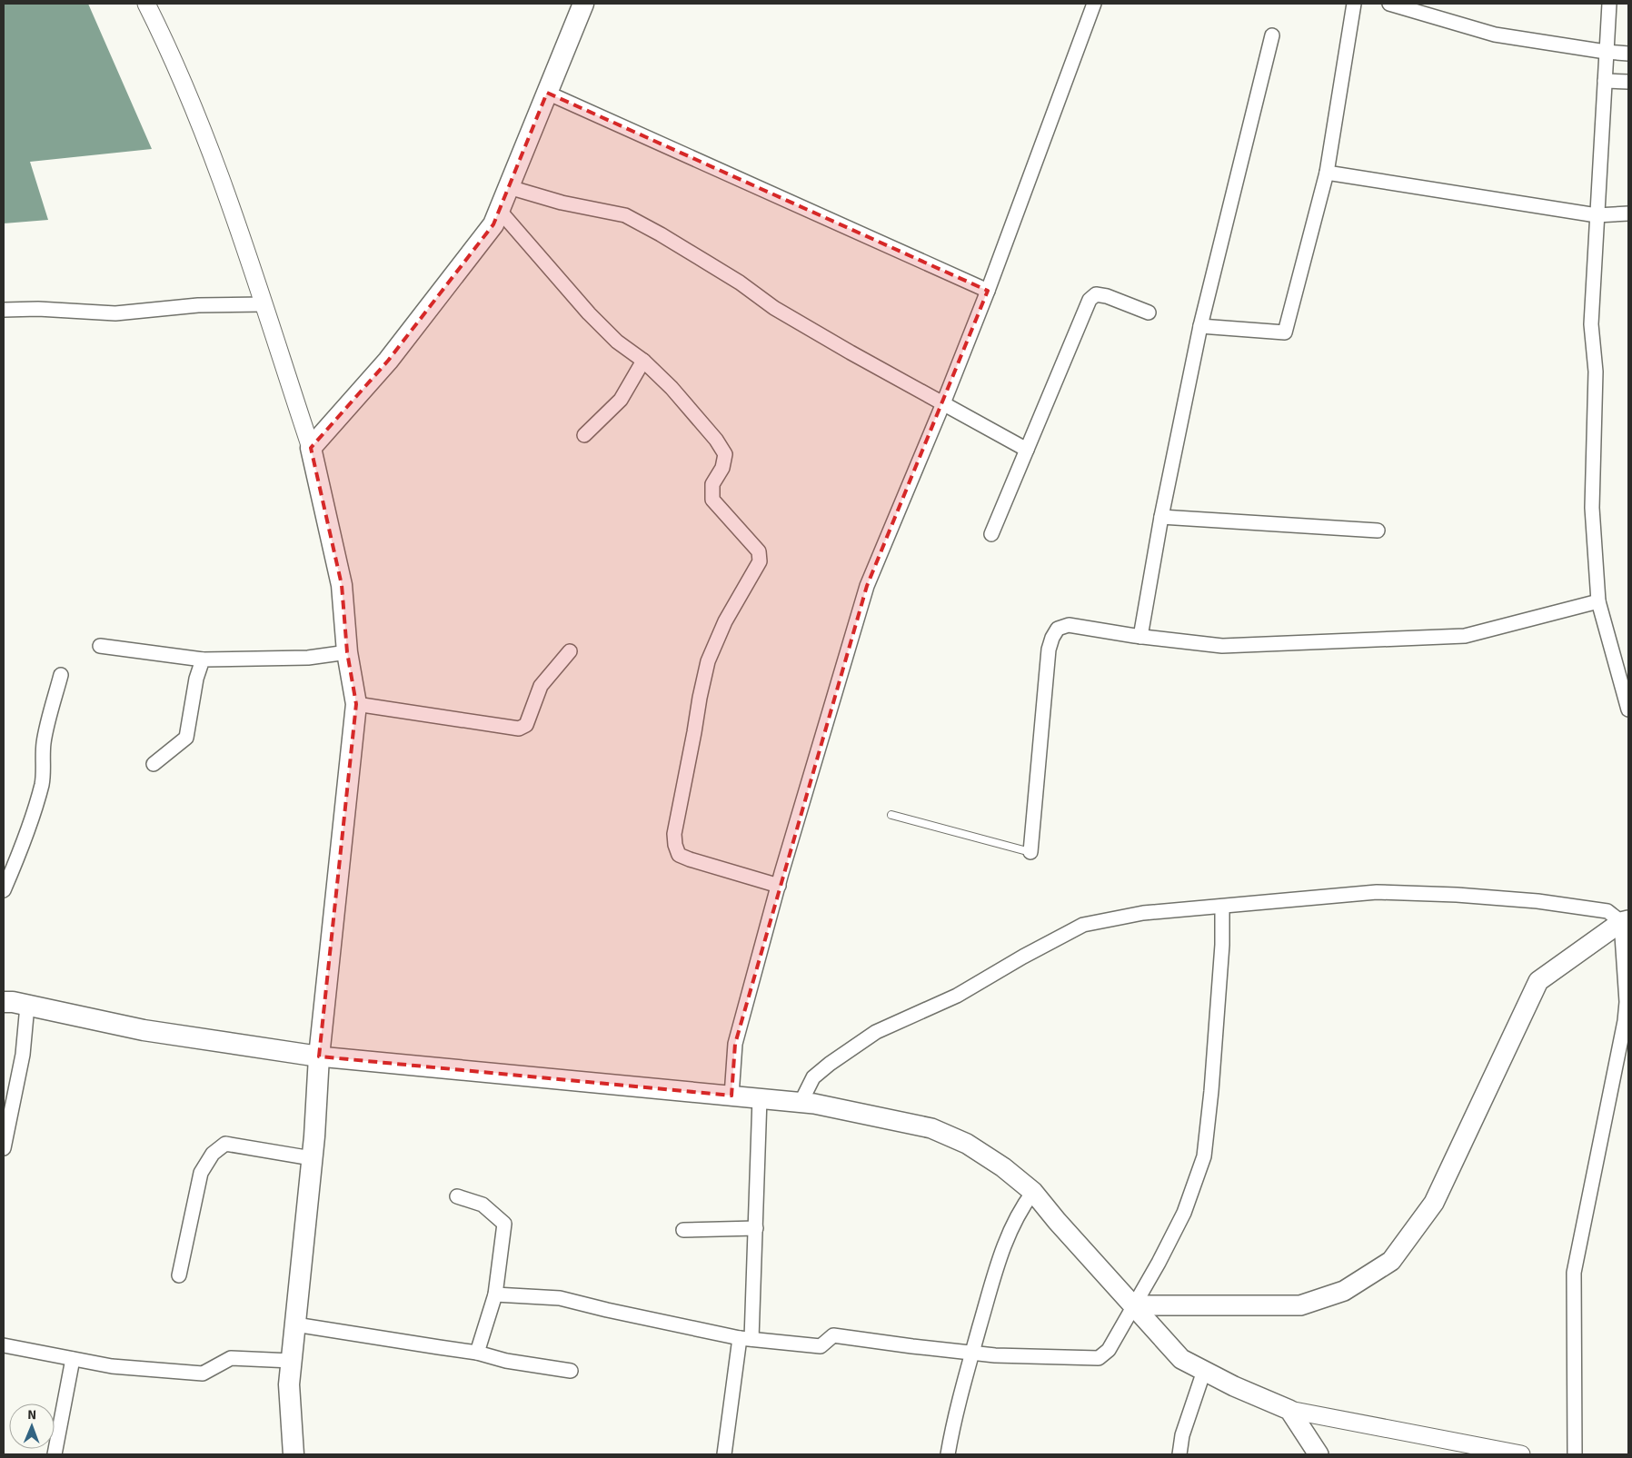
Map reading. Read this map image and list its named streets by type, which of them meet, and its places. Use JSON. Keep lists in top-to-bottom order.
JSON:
{
  "north": "top"
}
